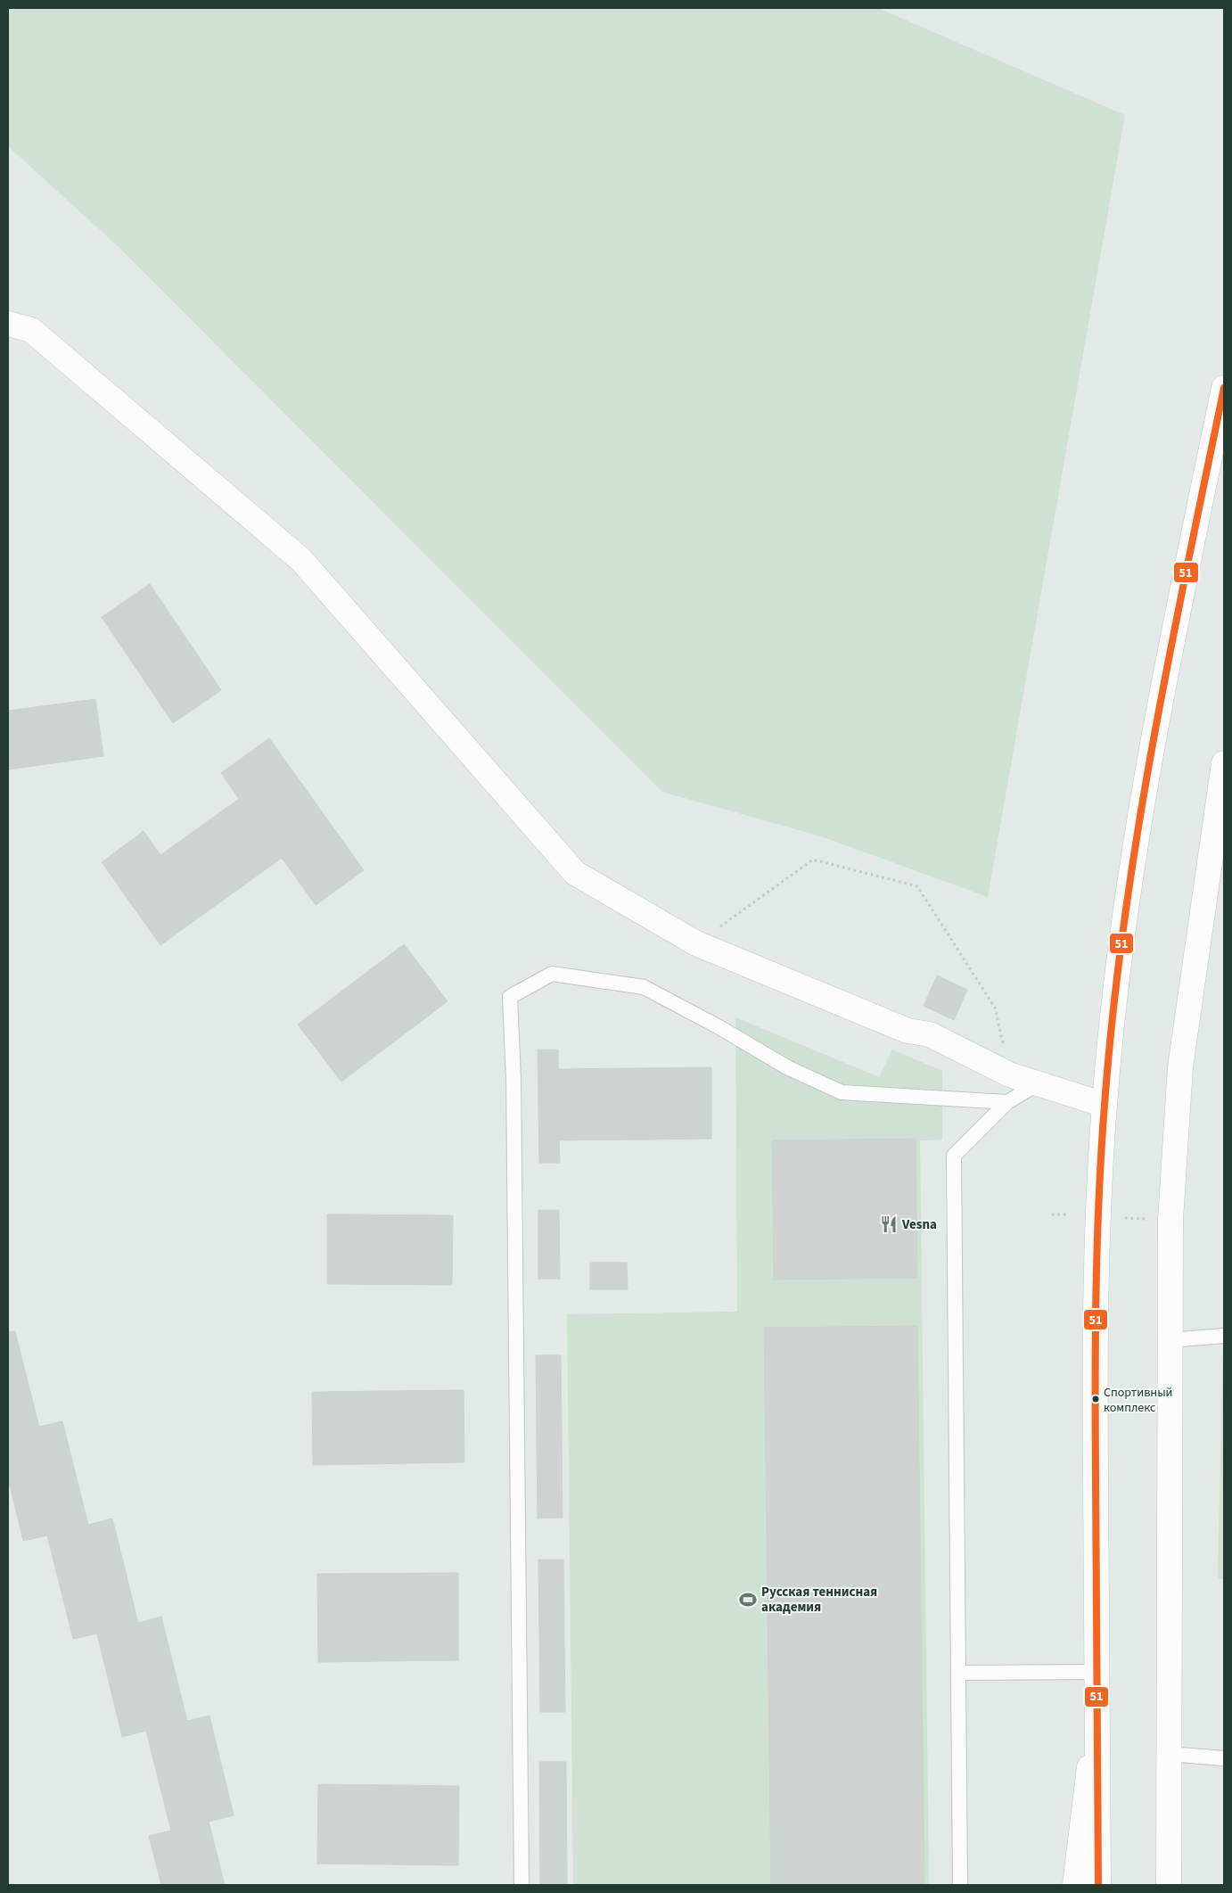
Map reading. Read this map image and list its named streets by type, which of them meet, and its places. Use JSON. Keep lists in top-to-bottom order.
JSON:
{
  "places": {
    "restaurant": ["Vesna"],
    "other": ["Спортивный комплекс"],
    "sports": ["Русская теннисная академия"]
  },
  "lines": ["transit line 51"]
}
